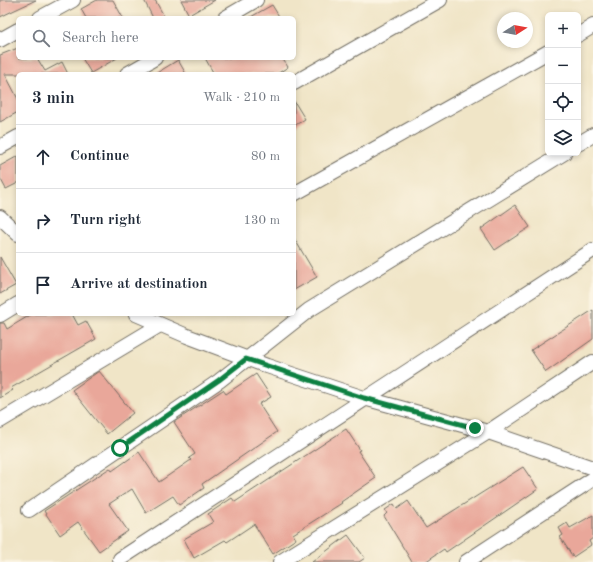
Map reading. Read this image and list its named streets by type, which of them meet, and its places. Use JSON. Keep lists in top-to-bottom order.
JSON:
{
  "north": "right",
  "page": {
    "map_buttons": ["+", "−"],
    "search": "Search here",
    "heading": ["3 min", "Walk · 210 m"],
    "list": [
      ["Continue", "80 m"],
      ["Turn right", "130 m"],
      "Arrive at destination"
    ]
  }
}
